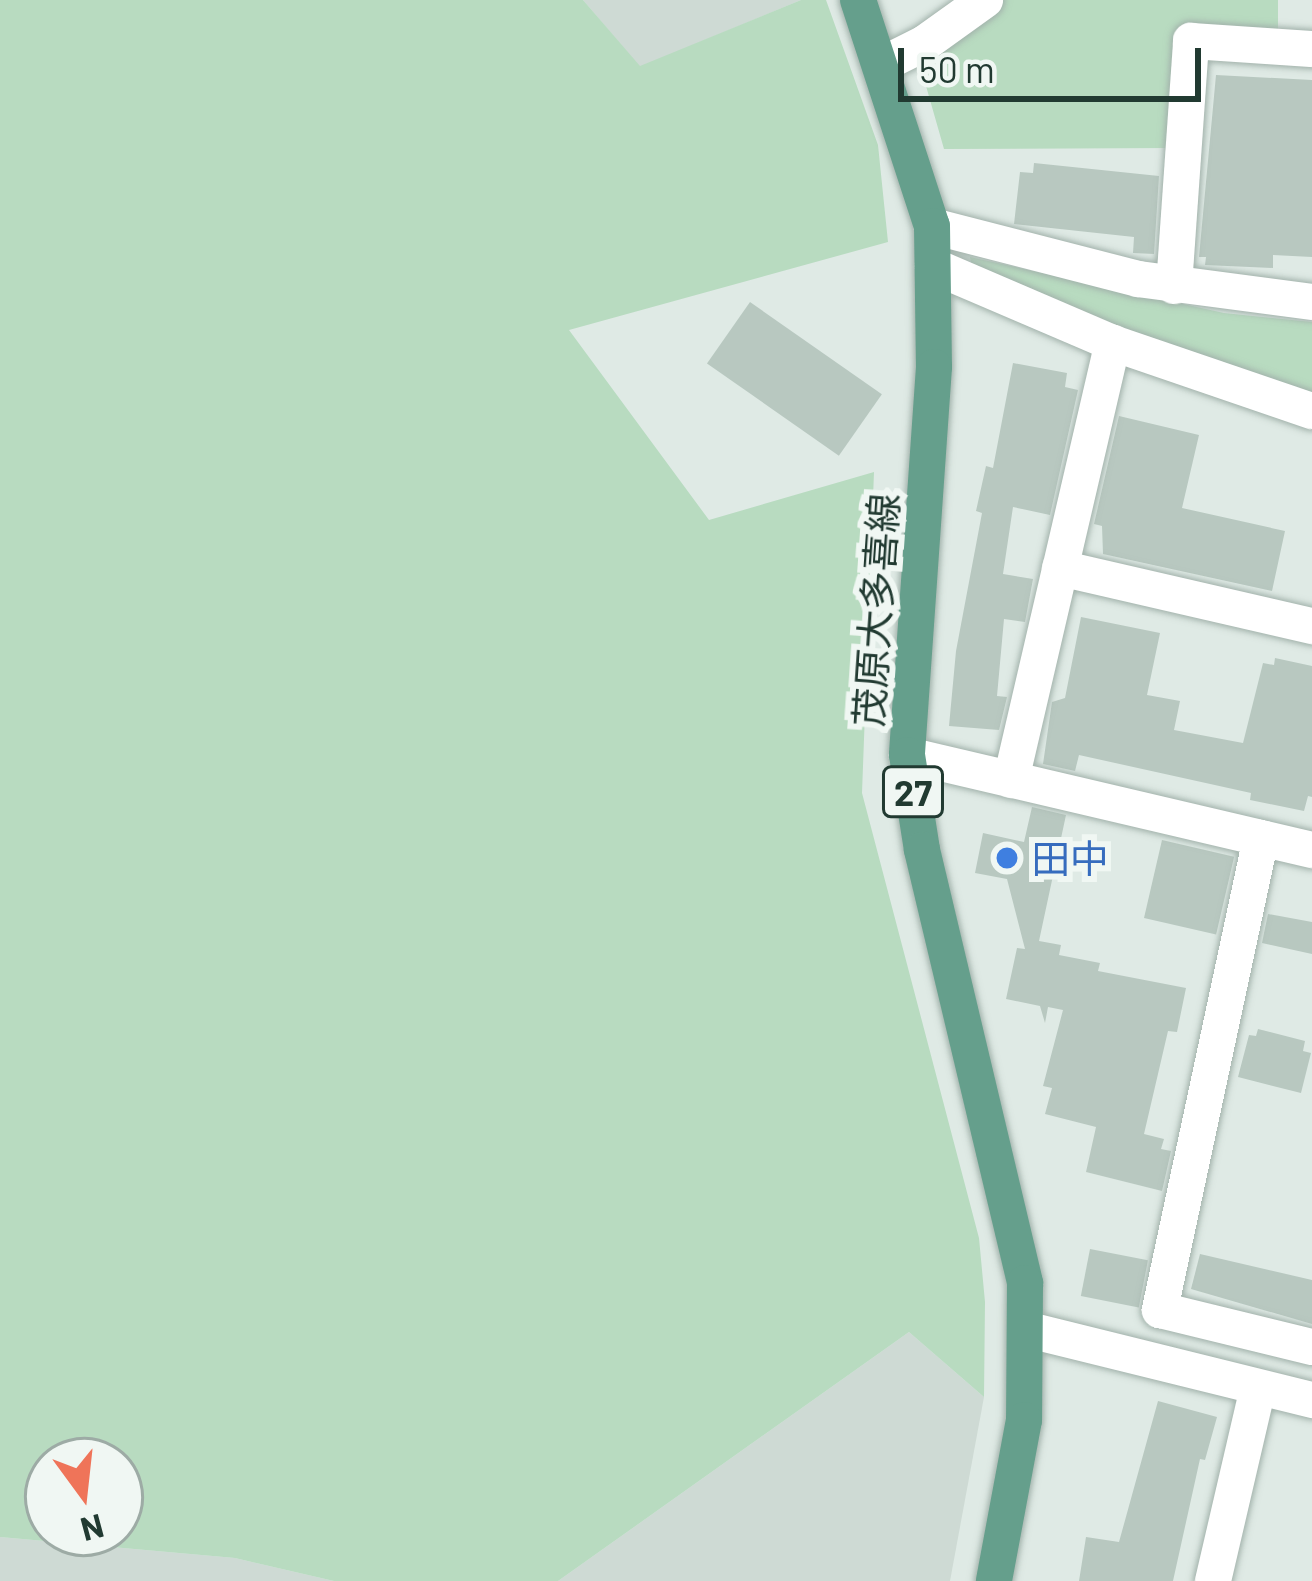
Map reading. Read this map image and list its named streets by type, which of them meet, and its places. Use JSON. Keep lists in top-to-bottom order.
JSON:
{
  "streets": {
    "main road": ["茂原大多喜線", "27"]
  },
  "places": ["田中"],
  "scale_bar": "50 m",
  "north": "bottom"
}
